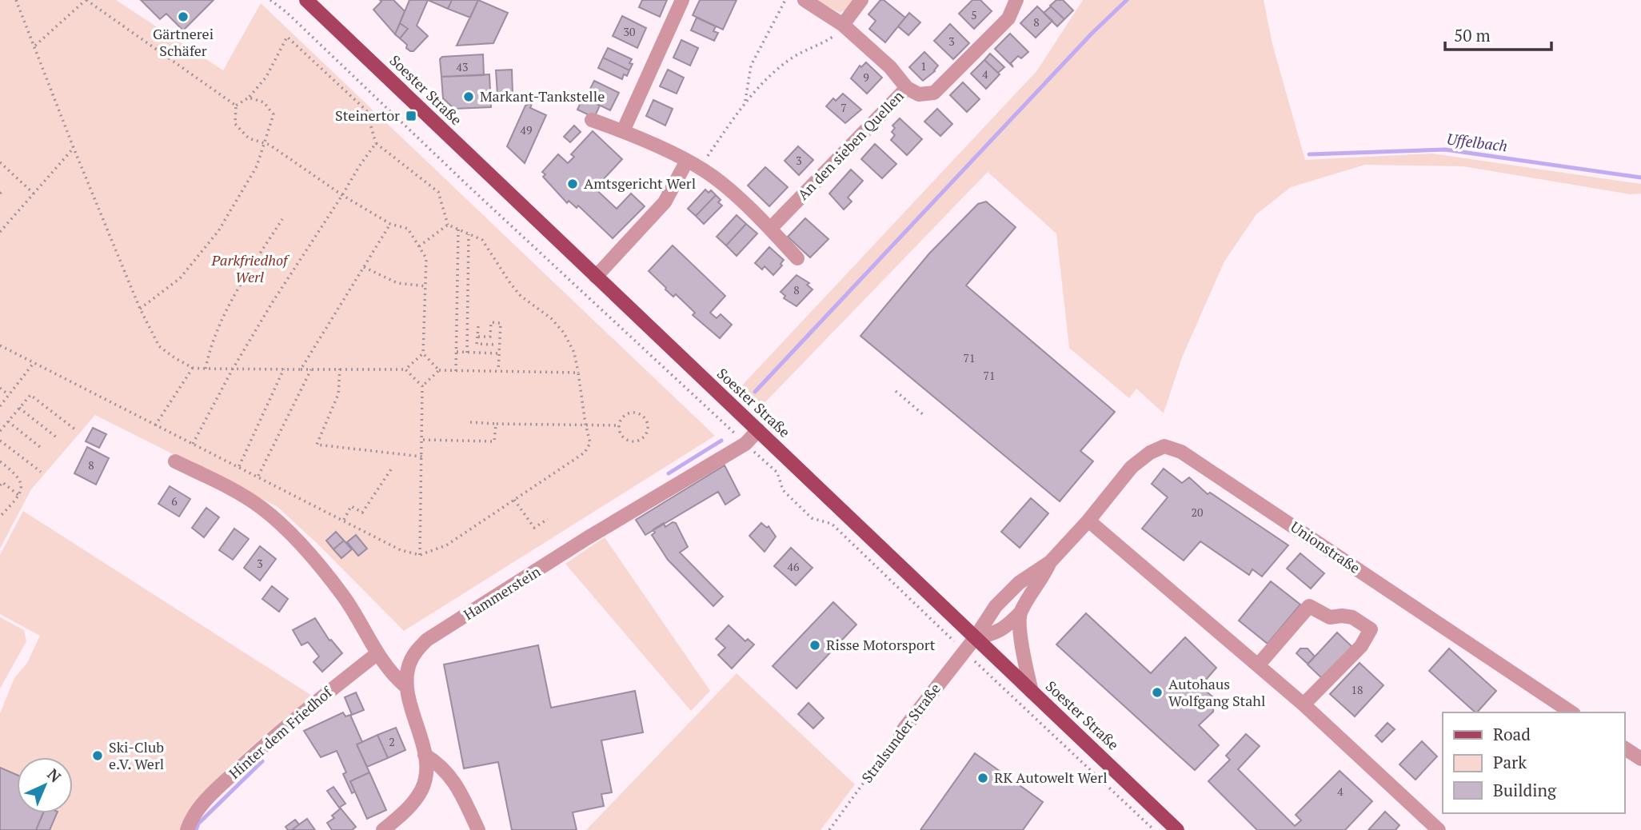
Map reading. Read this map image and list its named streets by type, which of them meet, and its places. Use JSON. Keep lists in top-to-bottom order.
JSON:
{
  "streets": {
    "main road": ["Soester Straße"],
    "street": [
      "An den sieben Quellen",
      "Unionstraße",
      "Hammerstein",
      "Hinter dem Friedhof",
      "Stralsunder Straße"
    ]
  },
  "crossings": [
    ["Soester Straße", "Unionstraße"],
    ["Soester Straße", "Hammerstein"],
    ["Soester Straße", "Stralsunder Straße"],
    ["Unionstraße", "Stralsunder Straße"]
  ],
  "water": ["Uffelbach"],
  "parks": ["Parkfriedhof Werl"],
  "places": {
    "other": [
      "Gärtnerei Schäfer",
      "Markant-Tankstelle",
      "Amtsgericht Werl",
      "Risse Motorsport",
      "Autohaus Wolfgang Stahl",
      "Ski-Club e.V. Werl",
      "RK Autowelt Werl"
    ],
    "transit": ["Steinertor"]
  },
  "house_numbers": [
    "5",
    "8",
    "30",
    "3",
    "1",
    "43",
    "4",
    "9",
    "7",
    "49",
    "3",
    "8",
    "71",
    "71",
    "8",
    "6",
    "20",
    "3",
    "46",
    "18",
    "2",
    "4"
  ],
  "legend": ["Road", "Park", "Building"],
  "scale_bar": "50 m",
  "north": "top right"
}
